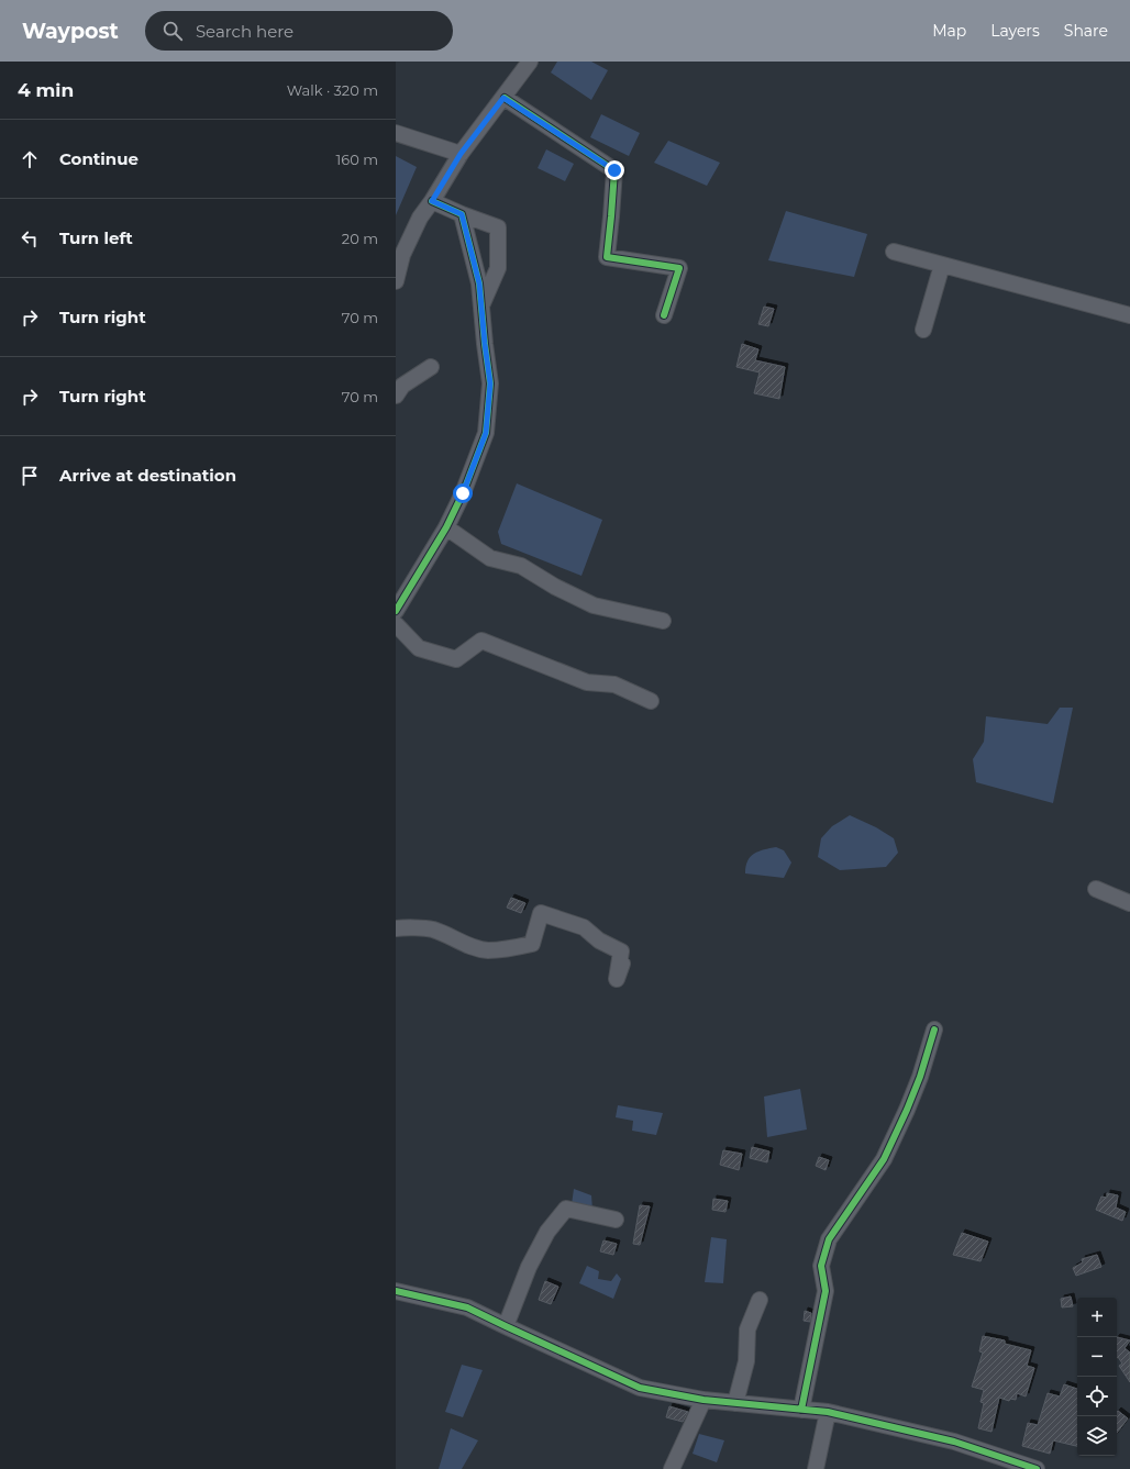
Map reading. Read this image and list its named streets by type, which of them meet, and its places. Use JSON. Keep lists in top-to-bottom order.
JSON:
{
  "page": {
    "header": "Waypost",
    "search": "Search here",
    "nav": ["Map", "Layers", "Share"],
    "heading": ["4 min", "Walk · 320 m"],
    "list": [
      ["Continue", "160 m"],
      ["Turn left", "20 m"],
      ["Turn right", "70 m"],
      ["Turn right", "70 m"],
      "Arrive at destination"
    ],
    "map_buttons": ["+", "−"]
  }
}
